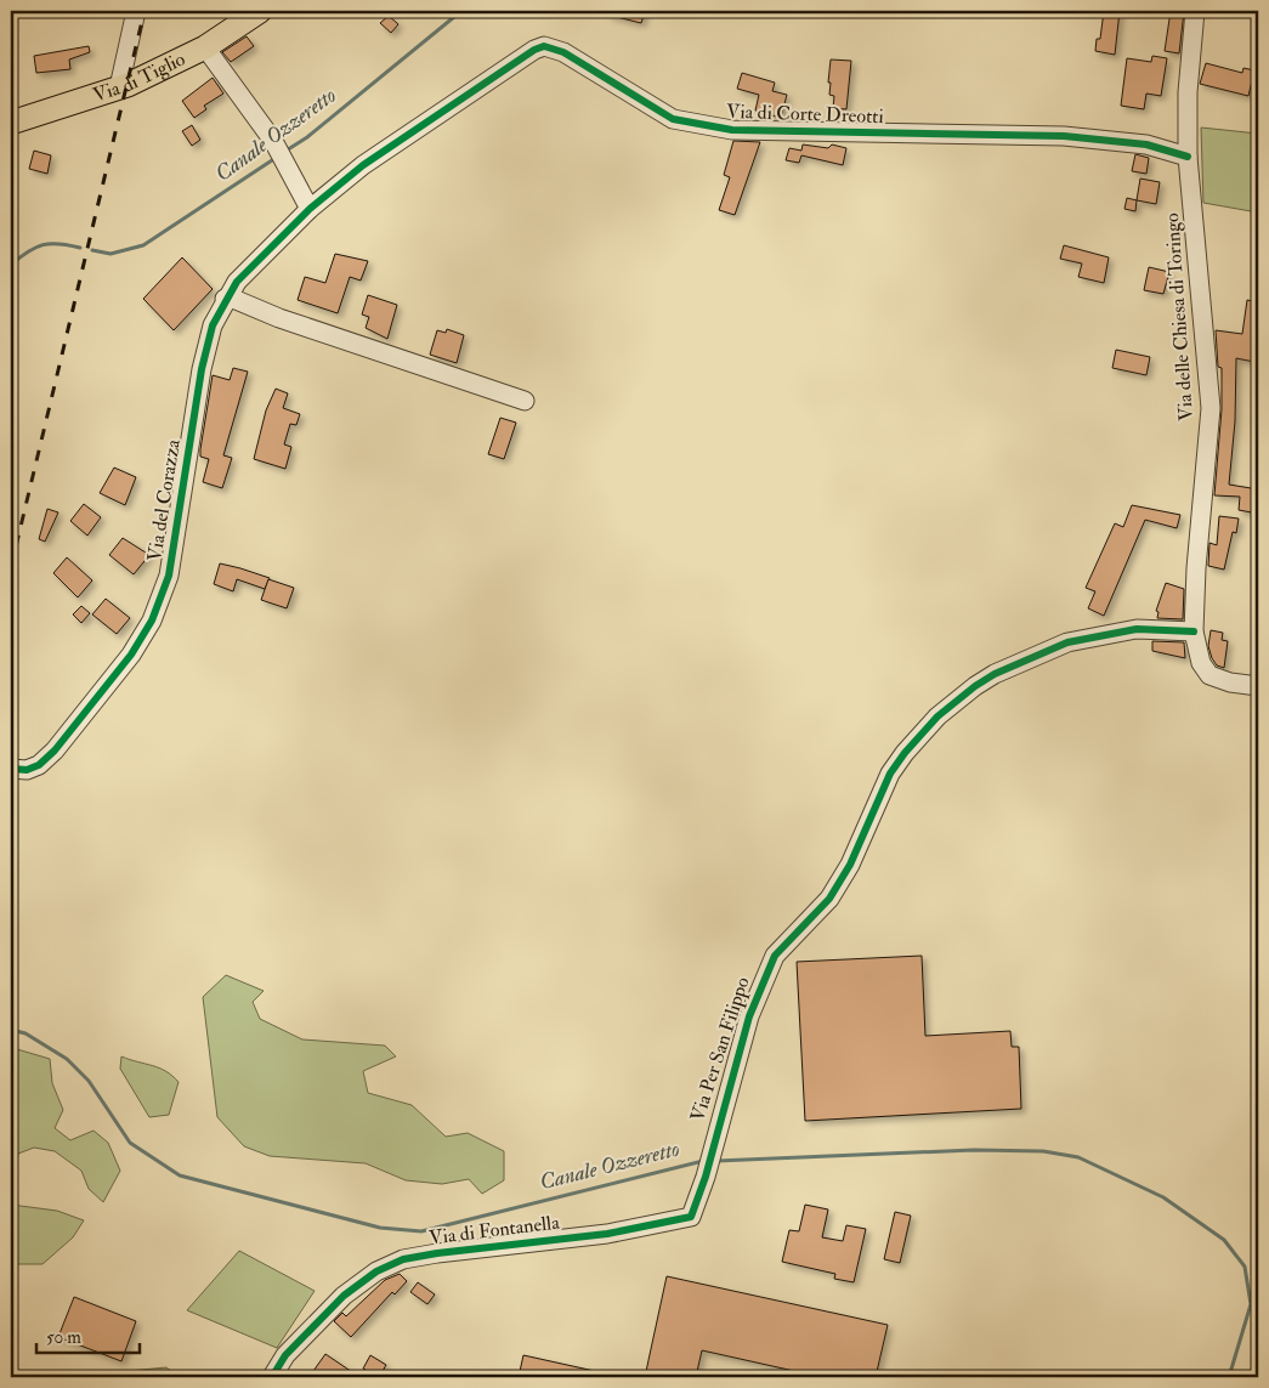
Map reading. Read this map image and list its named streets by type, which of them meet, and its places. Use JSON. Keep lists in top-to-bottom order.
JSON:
{
  "streets": {
    "main road": ["Via di Tiglio"],
    "street": [
      "Via di Corte Dreotti",
      "Via delle Chiesa di Toringo",
      "Via del Corazza",
      "Via Per San Filippo",
      "Via di Fontanella"
    ]
  },
  "crossings": [
    ["Via di Corte Dreotti", "Via delle Chiesa di Toringo"],
    ["Via di Corte Dreotti", "Via del Corazza"],
    ["Via delle Chiesa di Toringo", "Via Per San Filippo"],
    ["Via Per San Filippo", "Via di Fontanella"]
  ],
  "water": ["Canale Ozzeretto"],
  "scale_bar": "50 m"
}
